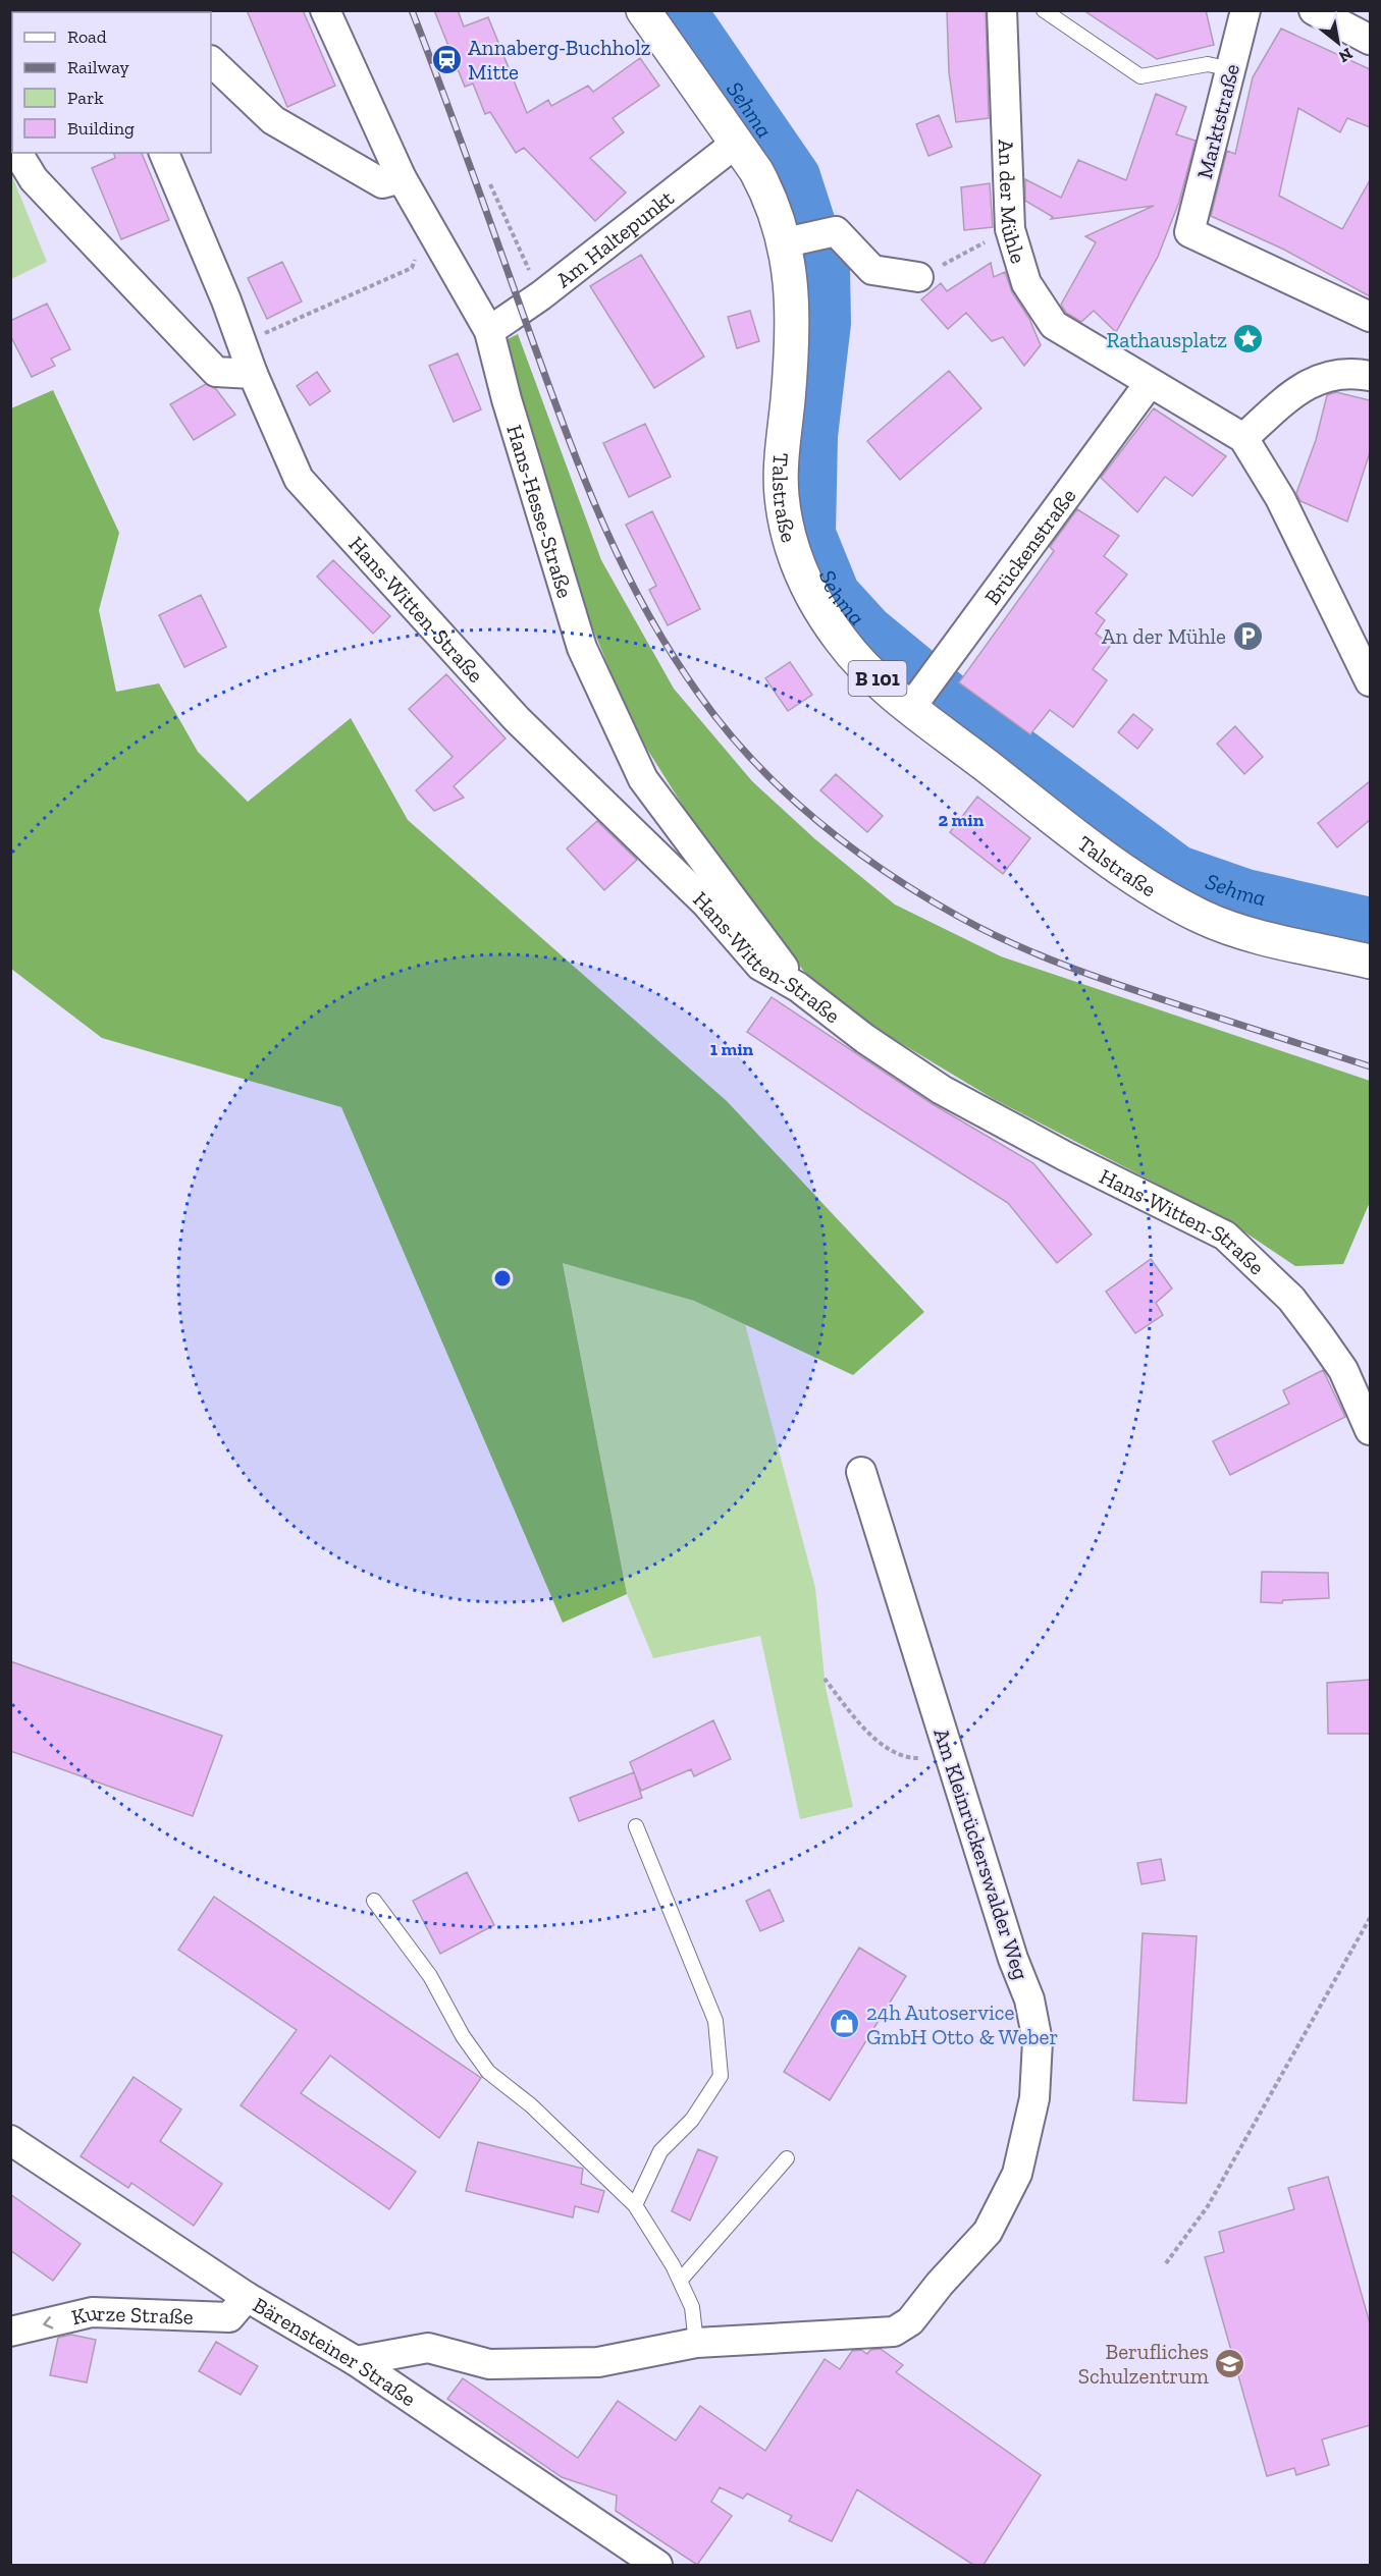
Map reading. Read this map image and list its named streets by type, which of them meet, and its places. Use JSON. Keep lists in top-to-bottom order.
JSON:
{
  "streets": {
    "main road": ["Talstraße", "B 101"],
    "street": [
      "Marktstraße",
      "An der Mühle",
      "Am Haltepunkt",
      "Hans-Hesse-Straße",
      "Brückenstraße",
      "Hans-Witten-Straße",
      "Am Kleinrückerswalder Weg",
      "Kurze Straße",
      "Bärensteiner Straße"
    ]
  },
  "crossings": [
    ["An der Mühle", "Brückenstraße"],
    ["Am Haltepunkt", "Talstraße"],
    ["Am Haltepunkt", "Hans-Hesse-Straße"],
    ["Talstraße", "Brückenstraße"],
    ["Hans-Hesse-Straße", "Hans-Witten-Straße"],
    ["Am Kleinrückerswalder Weg", "Bärensteiner Straße"],
    ["Kurze Straße", "Bärensteiner Straße"]
  ],
  "one_way": ["Kurze Straße"],
  "water": ["Sehma"],
  "places": {
    "station": ["Annaberg-Buchholz Mitte"],
    "place": ["Rathausplatz"],
    "parking": ["An der Mühle"],
    "shop": ["24h Autoservice GmbH Otto & Weber"],
    "school or university": ["Berufliches Schulzentrum"]
  },
  "legend": [
    "Road",
    "Railway",
    "Park",
    "Building"
  ],
  "north": "bottom right",
  "rings": ["2 min", "1 min"]
}
